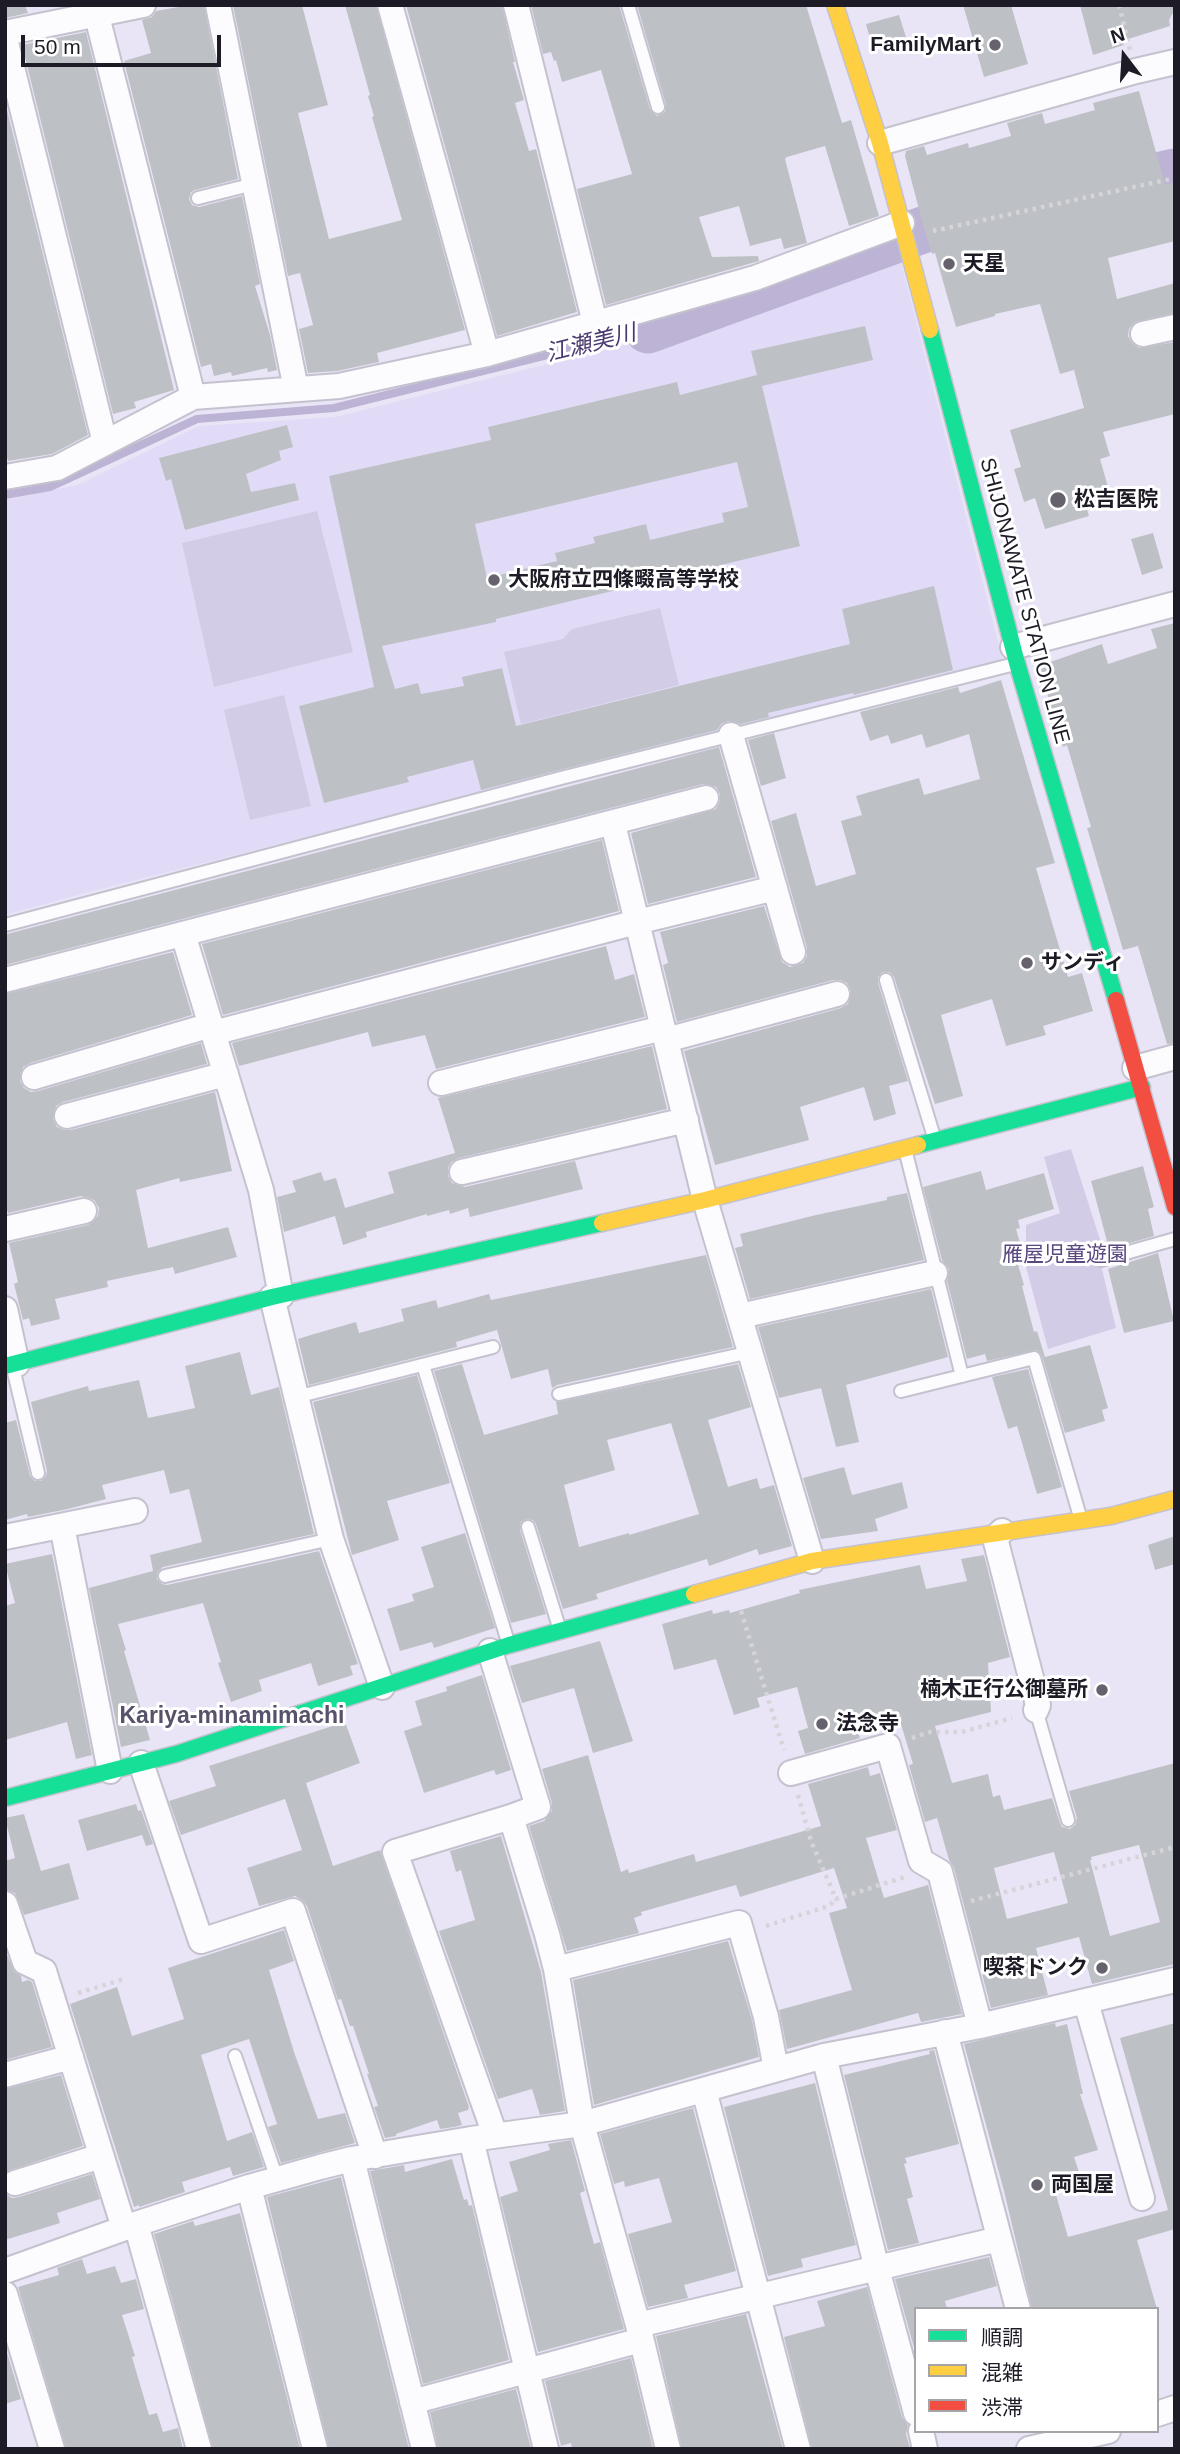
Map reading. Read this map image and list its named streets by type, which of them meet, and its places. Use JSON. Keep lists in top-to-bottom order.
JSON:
{
  "streets": {
    "street": ["SHIJONAWATE STATION LINE"]
  },
  "districts": ["Kariya-minamimachi"],
  "water": ["江瀬美川"],
  "parks": ["雁屋児童遊園"],
  "places": [
    "FamilyMart",
    "天星",
    "松吉医院",
    "大阪府立四條畷高等学校",
    "サンディ",
    "楠木正行公御墓所",
    "法念寺",
    "喫茶ドンク",
    "両国屋"
  ],
  "legend": ["順調", "混雑", "渋滞"],
  "scale_bar": "50 m",
  "north": "top"
}
